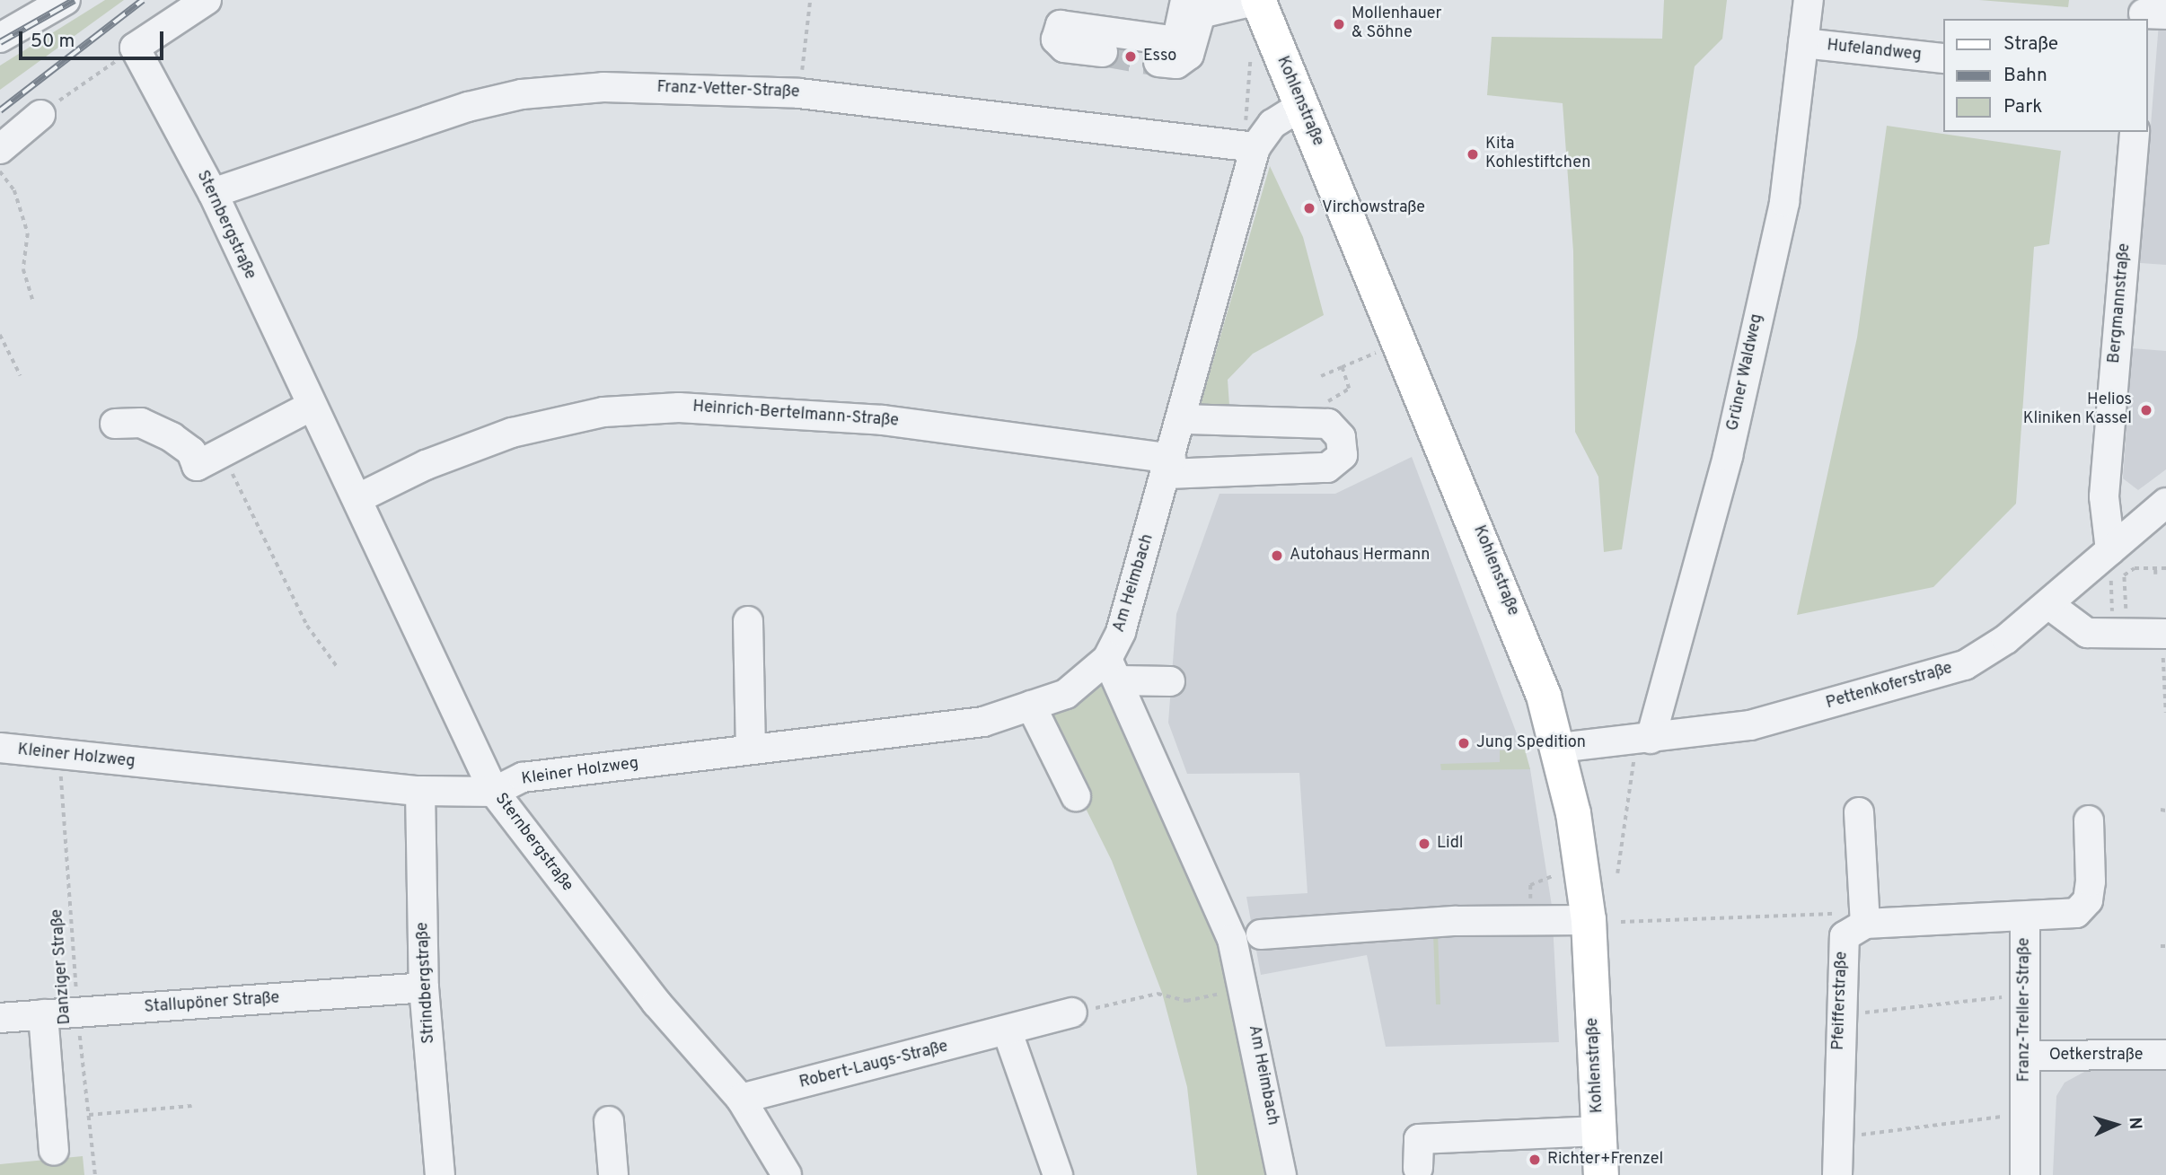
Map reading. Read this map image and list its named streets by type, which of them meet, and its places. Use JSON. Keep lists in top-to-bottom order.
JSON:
{
  "streets": {
    "main road": ["Kohlenstraße"],
    "street": [
      "Hufelandweg",
      "Franz-Vetter-Straße",
      "Sternbergstraße",
      "Bergmannstraße",
      "Grüner Waldweg",
      "Heinrich-Bertelmann-Straße",
      "Am Heimbach",
      "Pettenkoferstraße",
      "Kleiner Holzweg",
      "Strindbergstraße",
      "Pfeifferstraße",
      "Stallupöner Straße",
      "Franz-Treller-Straße",
      "Oetkerstraße",
      "Robert-Laugs-Straße"
    ],
    "path": ["Danziger Straße"]
  },
  "crossings": [
    ["Hufelandweg", "Grüner Waldweg"],
    ["Franz-Vetter-Straße", "Sternbergstraße"],
    ["Franz-Vetter-Straße", "Am Heimbach"],
    ["Kohlenstraße", "Am Heimbach"],
    ["Kohlenstraße", "Pettenkoferstraße"],
    ["Sternbergstraße", "Heinrich-Bertelmann-Straße"],
    ["Sternbergstraße", "Kleiner Holzweg"],
    ["Sternbergstraße", "Robert-Laugs-Straße"],
    ["Bergmannstraße", "Pettenkoferstraße"],
    ["Grüner Waldweg", "Pettenkoferstraße"],
    ["Heinrich-Bertelmann-Straße", "Am Heimbach"],
    ["Am Heimbach", "Kleiner Holzweg"],
    ["Kleiner Holzweg", "Danziger Straße"],
    ["Kleiner Holzweg", "Strindbergstraße"],
    ["Danziger Straße", "Stallupöner Straße"],
    ["Strindbergstraße", "Stallupöner Straße"],
    ["Franz-Treller-Straße", "Oetkerstraße"]
  ],
  "places": [
    "Mollenhauer & Söhne",
    "Esso",
    "Kita Kohlestiftchen",
    "Virchowstraße",
    "Helios Kliniken Kassel",
    "Autohaus Hermann",
    "Jung Spedition",
    "Lidl",
    "Richter+Frenzel"
  ],
  "legend": ["Straße", "Bahn", "Park"],
  "scale_bar": "50 m",
  "north": "right"
}
